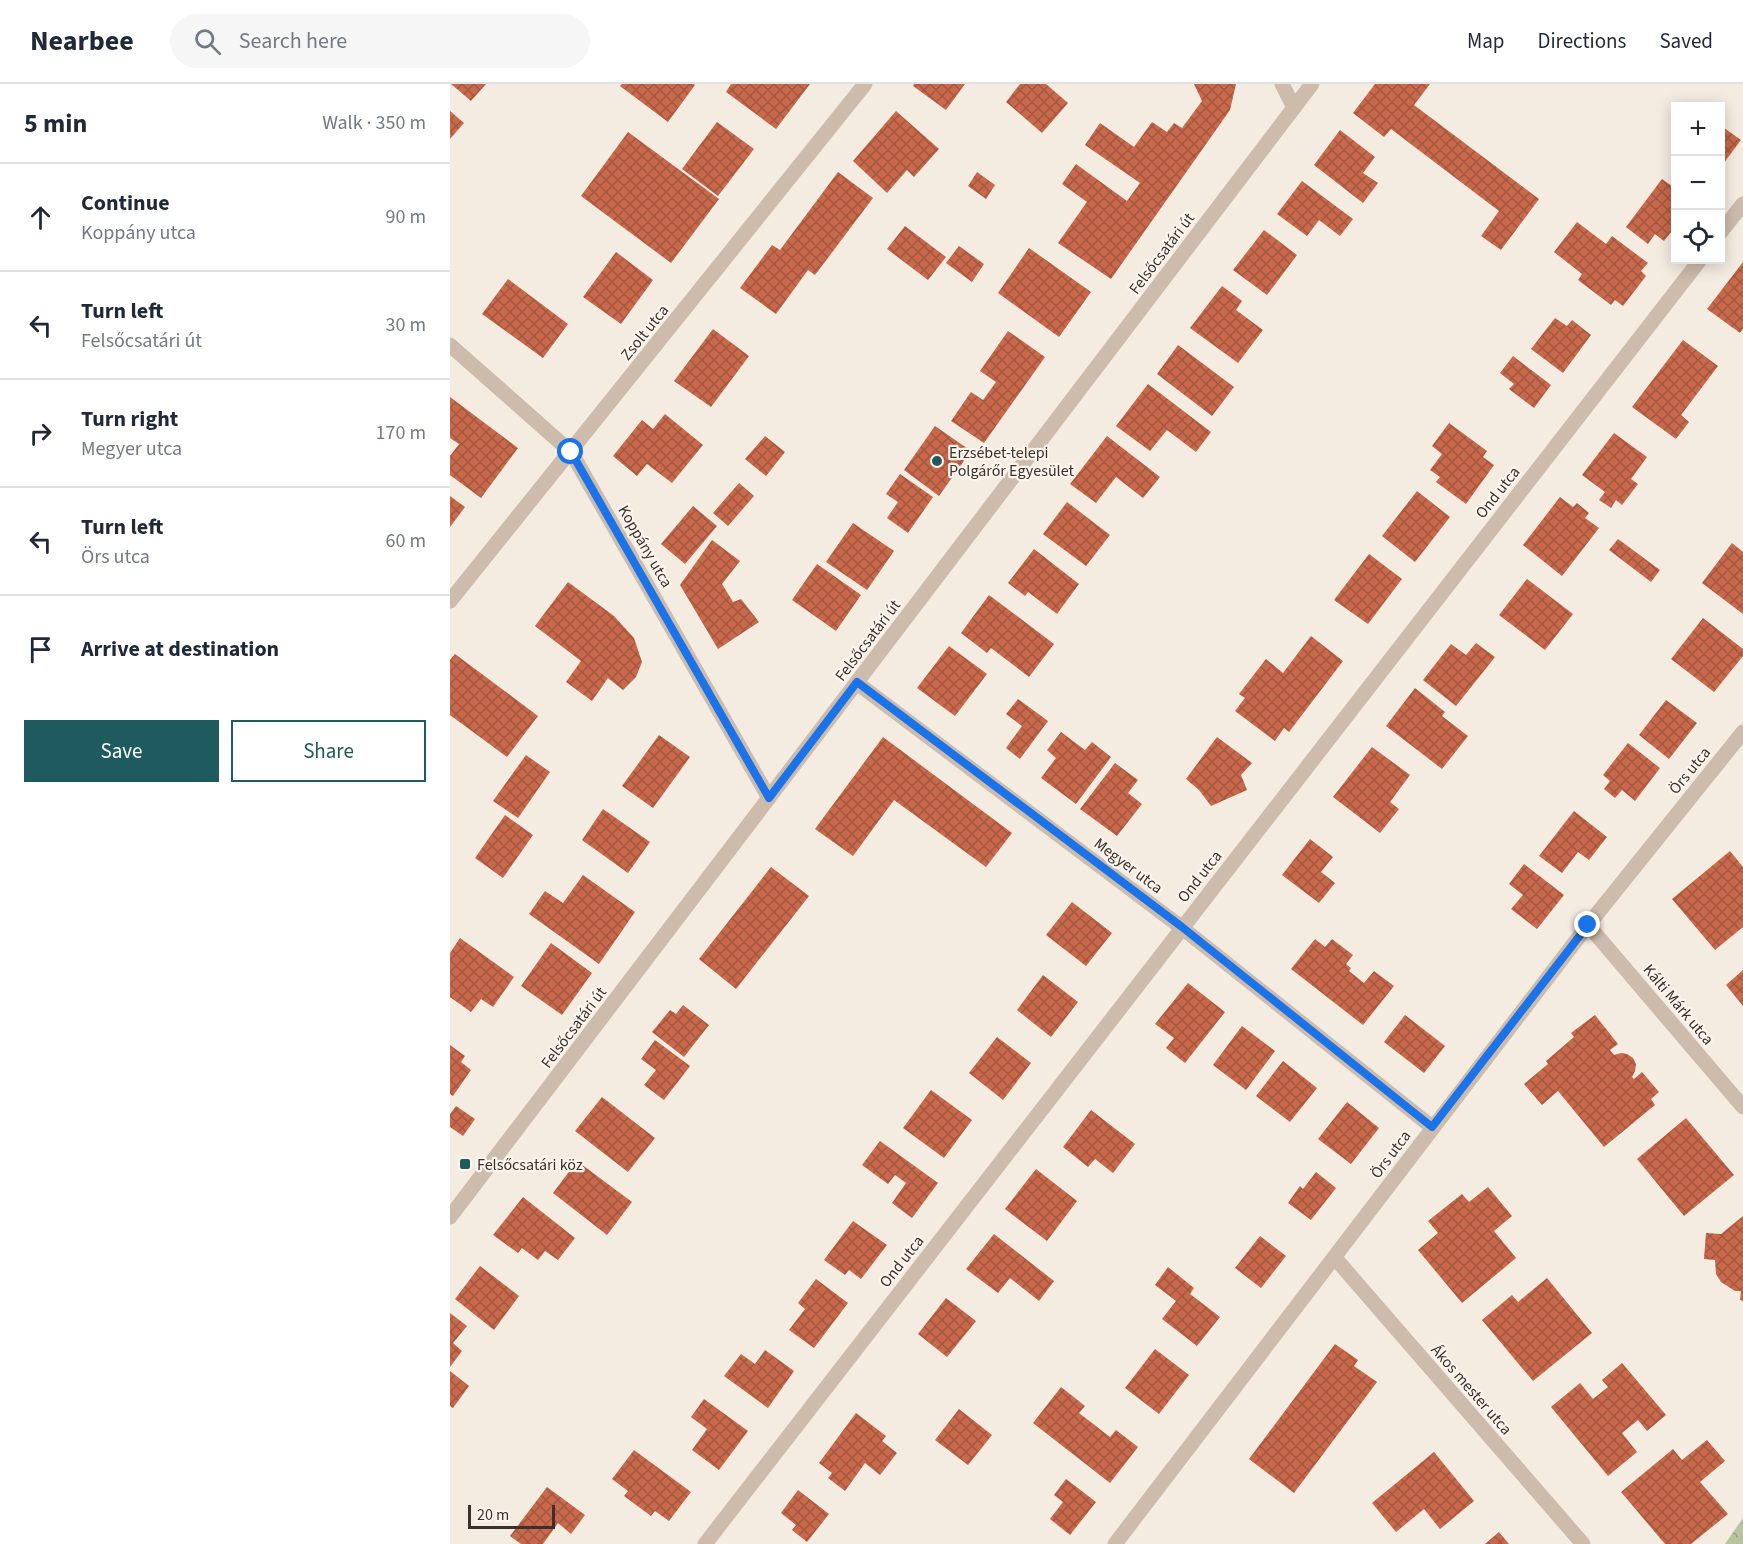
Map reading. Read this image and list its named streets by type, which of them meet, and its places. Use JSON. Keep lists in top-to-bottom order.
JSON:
{
  "streets": {
    "street": [
      "Felsőcsatári út",
      "Zsolt utca",
      "Ond utca",
      "Koppány utca",
      "Örs utca",
      "Megyer utca",
      "Kálti Márk utca",
      "Ákos mester utca"
    ]
  },
  "crossings": [
    ["Felsőcsatári út", "Koppány utca"],
    ["Felsőcsatári út", "Megyer utca"],
    ["Zsolt utca", "Koppány utca"],
    ["Ond utca", "Megyer utca"],
    ["Örs utca", "Megyer utca"],
    ["Örs utca", "Kálti Márk utca"],
    ["Örs utca", "Ákos mester utca"]
  ],
  "places": {
    "other": ["Erzsébet-telepi Polgárőr Egyesület"],
    "transit": ["Felsőcsatári köz"]
  },
  "scale_bar": "20 m",
  "page": {
    "header": "Nearbee",
    "search": "Search here",
    "nav": ["Map", "Directions", "Saved"],
    "heading": ["5 min", "Walk · 350 m"],
    "map_buttons": ["+", "−"],
    "list": [
      ["Continue", "Koppány utca", "90 m"],
      ["Turn left", "Felsőcsatári út", "30 m"],
      ["Turn right", "Megyer utca", "170 m"],
      ["Turn left", "Örs utca", "60 m"],
      "Arrive at destination"
    ],
    "buttons": ["Save", "Share"],
    "scale": "20 m"
  }
}
